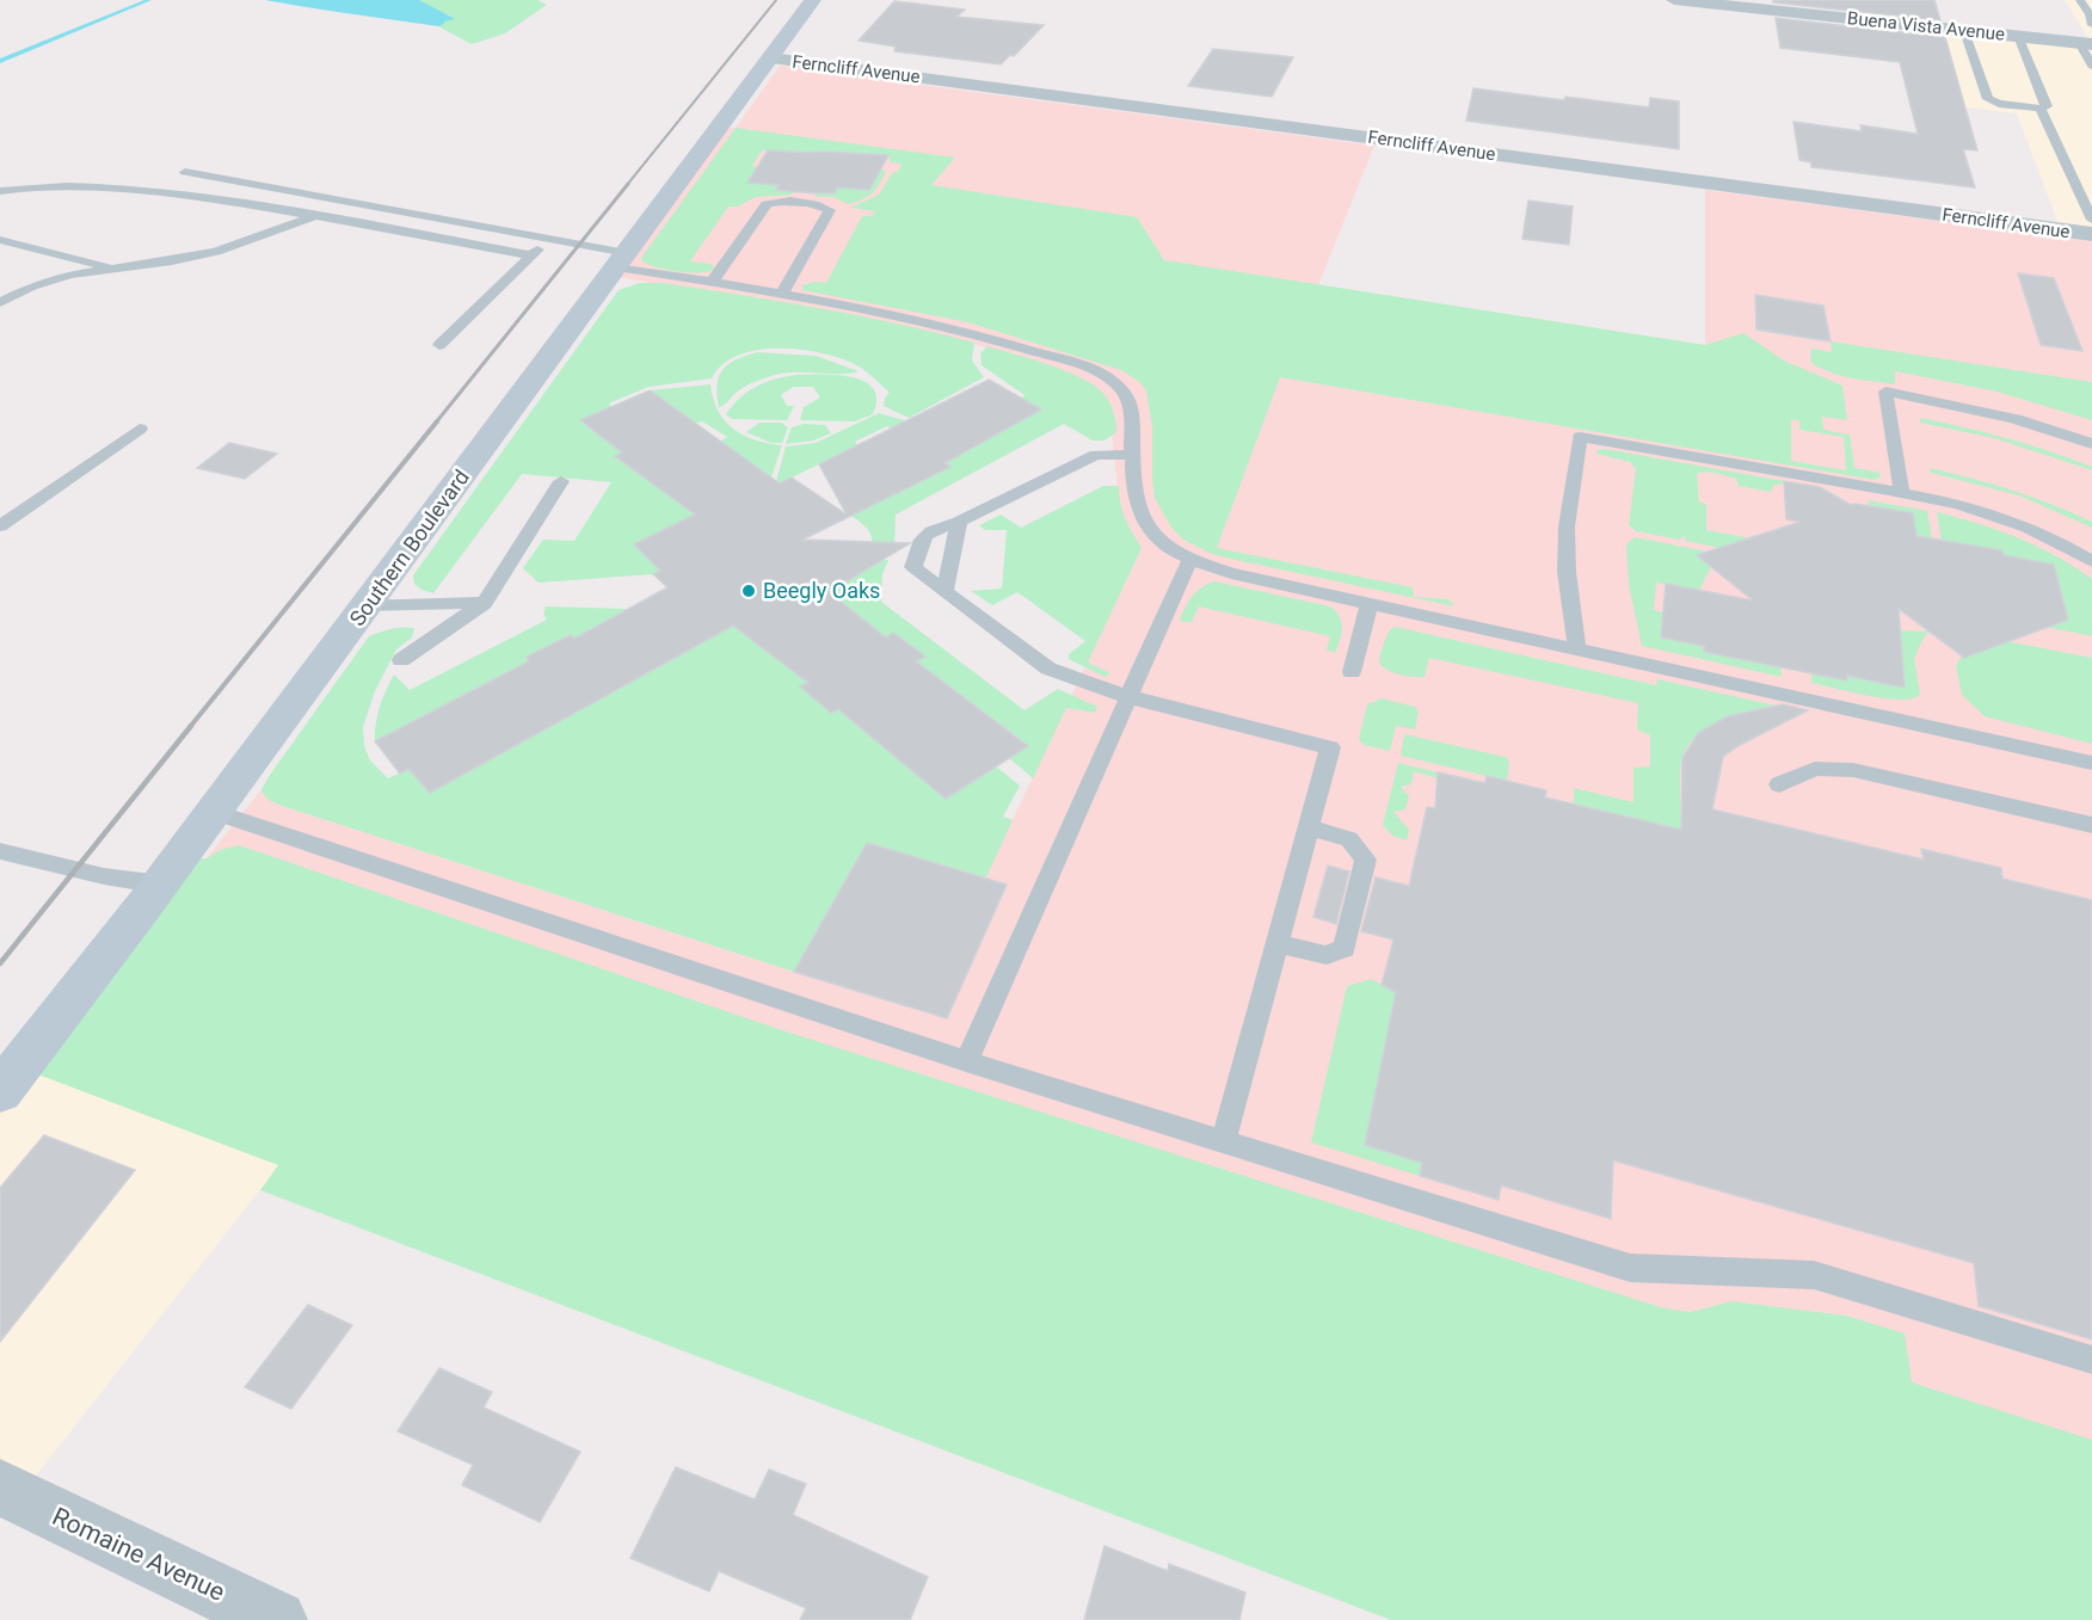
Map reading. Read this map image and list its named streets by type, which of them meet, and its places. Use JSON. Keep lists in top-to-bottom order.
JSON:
{
  "streets": {
    "street": [
      "Buena Vista Avenue",
      "Ferncliff Avenue",
      "Southern Boulevard",
      "Romaine Avenue"
    ]
  },
  "crossings": [
    ["Ferncliff Avenue", "Southern Boulevard"]
  ],
  "places": ["Beegly Oaks"]
}
